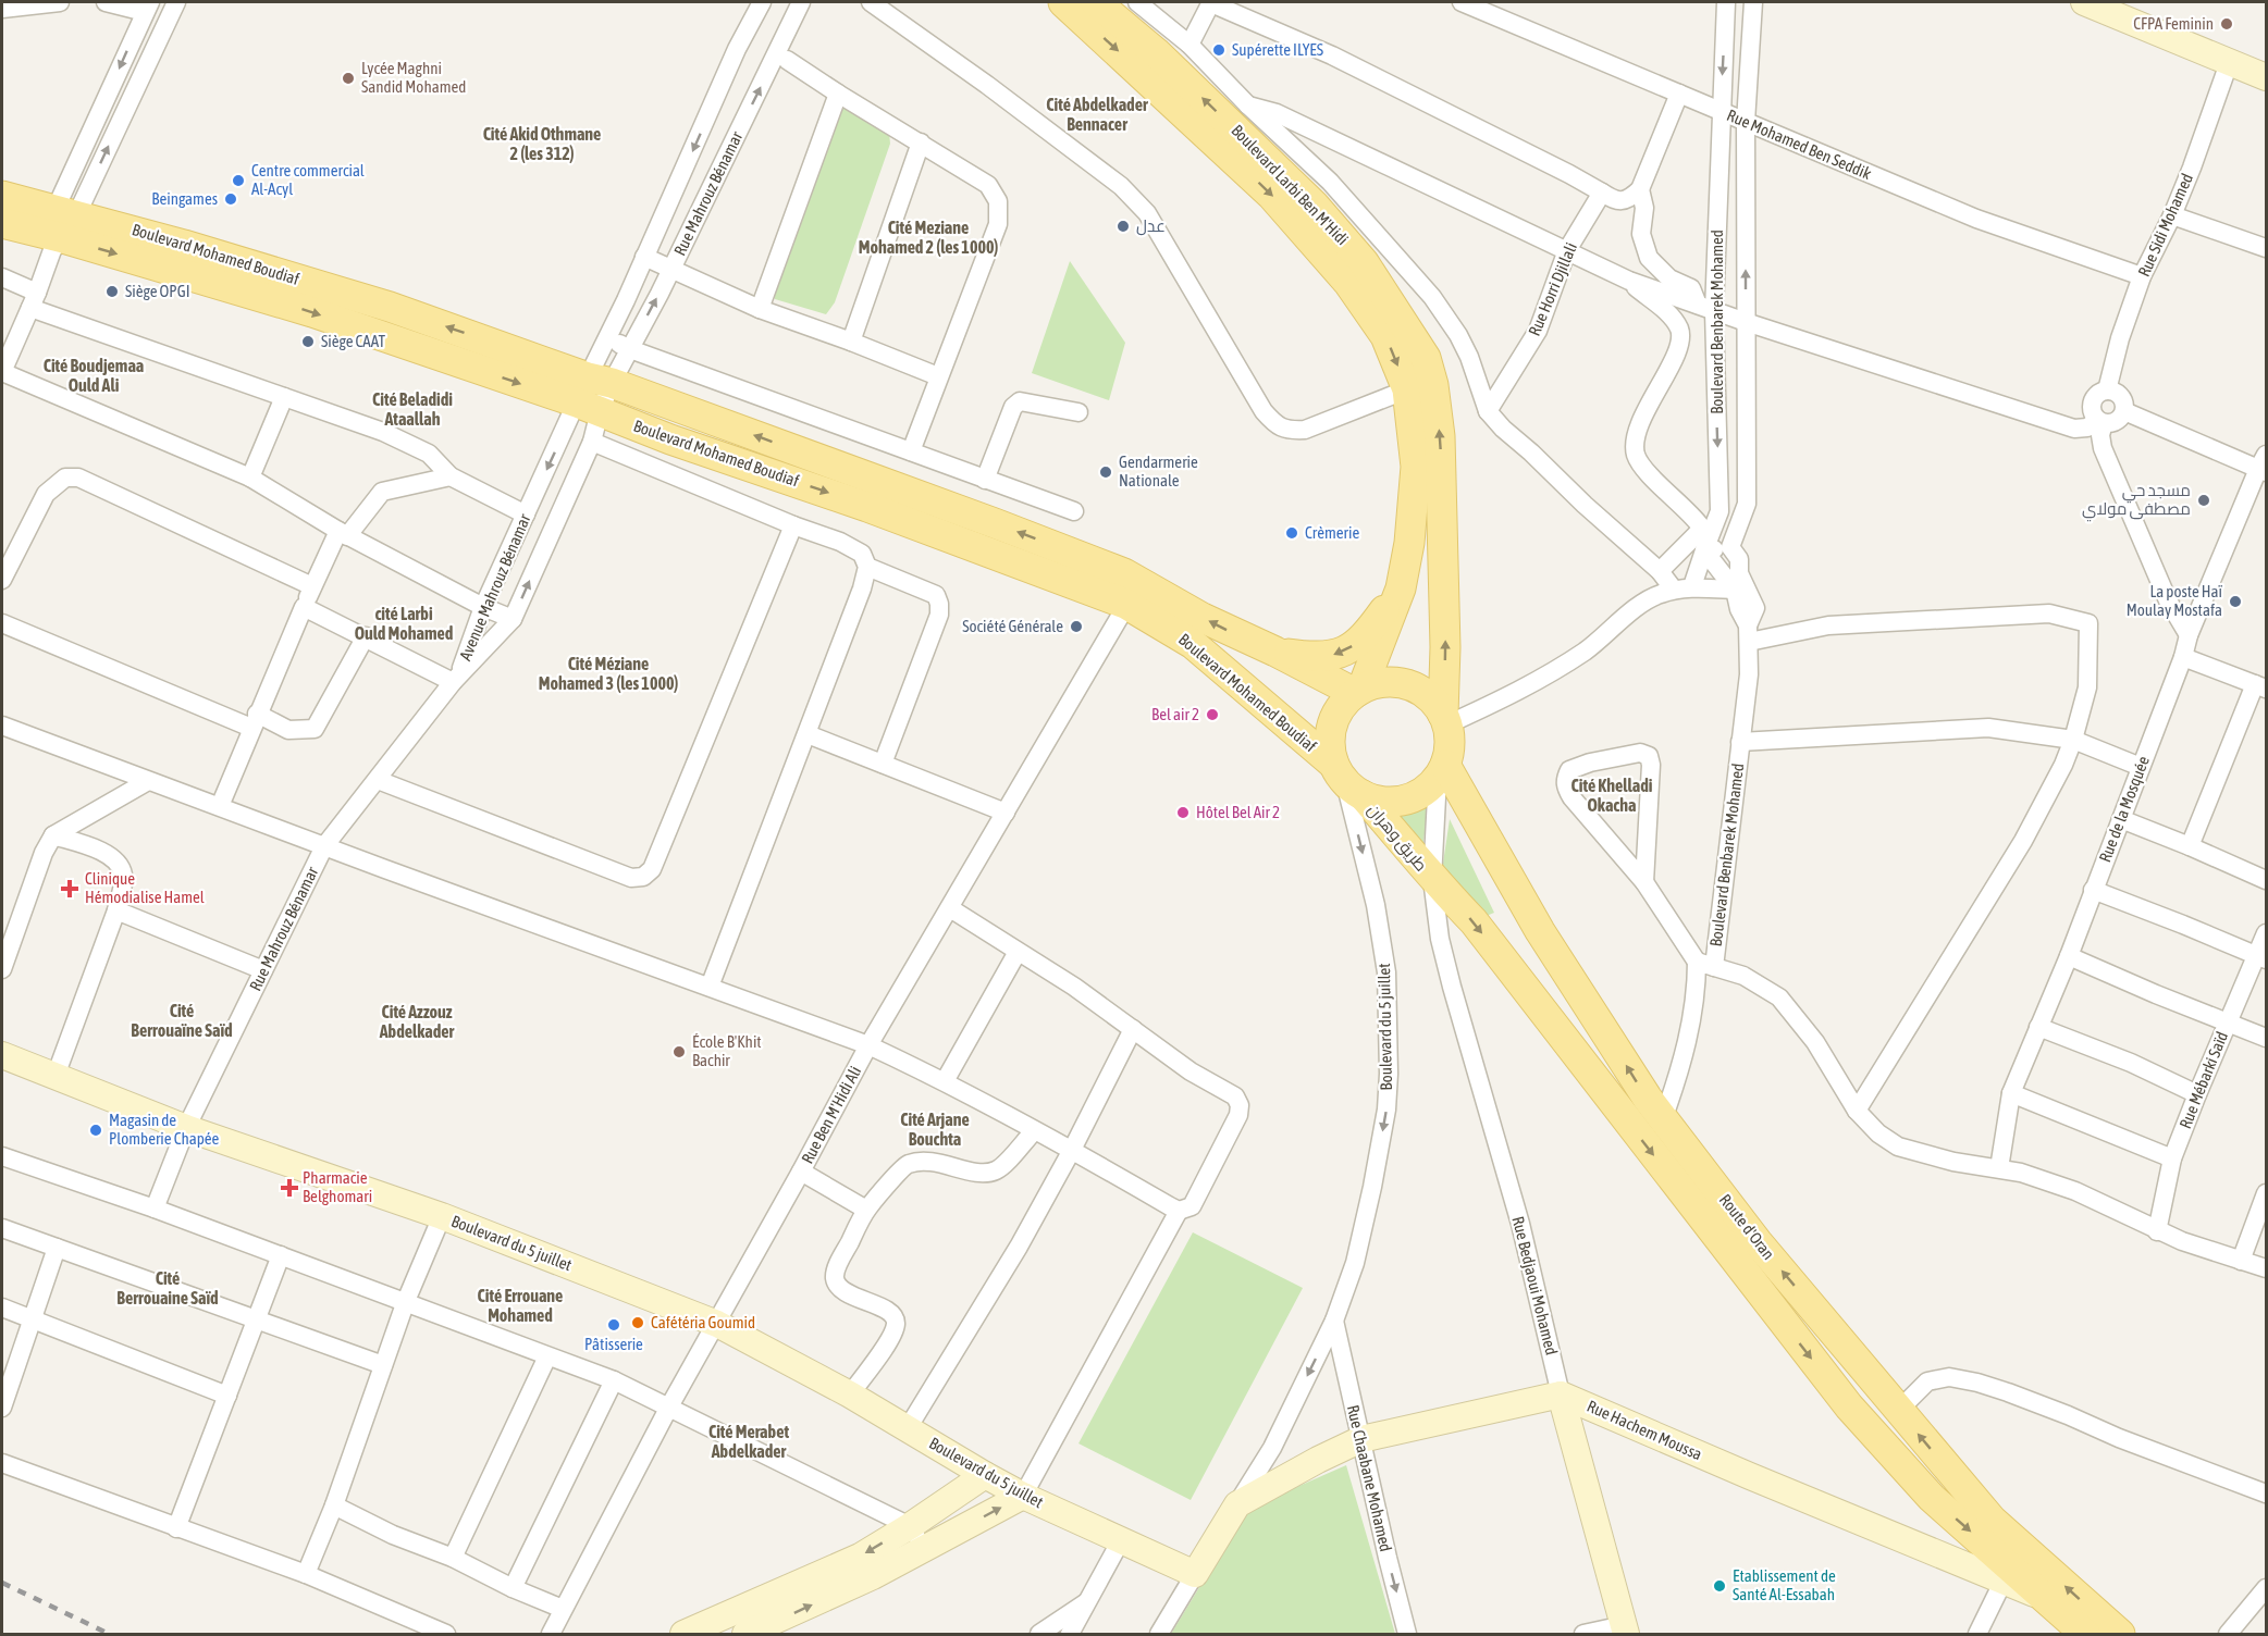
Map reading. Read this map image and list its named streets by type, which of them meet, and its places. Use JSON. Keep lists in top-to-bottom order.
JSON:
{
  "streets": {
    "main road": [
      "Boulevard Larbi Ben M'Hidi",
      "Boulevard Mohamed Boudiaf",
      "طريق وهران",
      "Route d'Oran"
    ],
    "street": [
      "Rue Mohamed Ben Seddik",
      "Rue Mahrouz Bénamar",
      "Rue Sidi Mohamed",
      "Rue Horri Djillali",
      "Boulevard Benbarek Mohamed",
      "Avenue Mahrouz Bénamar",
      "Rue de la Mosquée",
      "Boulevard du 5 juillet",
      "Rue Mébarki Saïd",
      "Rue Ben M'Hidi Ali",
      "Rue Bedjaoui Mohamed",
      "Rue Hachem Moussa",
      "Rue Chaabane Mohamed"
    ]
  },
  "crossings": [
    ["Rue Mohamed Ben Seddik", "Rue Sidi Mohamed"],
    ["Rue Mohamed Ben Seddik", "Boulevard Benbarek Mohamed"],
    ["Boulevard Larbi Ben M'Hidi", "Boulevard Mohamed Boudiaf"],
    ["Boulevard Larbi Ben M'Hidi", "طريق وهران"],
    ["Boulevard Larbi Ben M'Hidi", "Boulevard du 5 juillet"],
    ["Boulevard Larbi Ben M'Hidi", "Route d'Oran"],
    ["Boulevard Larbi Ben M'Hidi", "Rue Bedjaoui Mohamed"],
    ["Rue Mahrouz Bénamar", "Boulevard Mohamed Boudiaf"],
    ["Rue Mahrouz Bénamar", "Avenue Mahrouz Bénamar"],
    ["Rue Mahrouz Bénamar", "Boulevard du 5 juillet"],
    ["Boulevard Mohamed Boudiaf", "Avenue Mahrouz Bénamar"],
    ["Boulevard Mohamed Boudiaf", "طريق وهران"],
    ["Boulevard Mohamed Boudiaf", "Boulevard du 5 juillet"],
    ["Boulevard Mohamed Boudiaf", "Rue Ben M'Hidi Ali"],
    ["Boulevard Mohamed Boudiaf", "Route d'Oran"],
    ["Boulevard Mohamed Boudiaf", "Rue Bedjaoui Mohamed"],
    ["Boulevard Benbarek Mohamed", "Route d'Oran"],
    ["طريق وهران", "Boulevard du 5 juillet"],
    ["طريق وهران", "Route d'Oran"],
    ["طريق وهران", "Rue Bedjaoui Mohamed"],
    ["Boulevard du 5 juillet", "Rue Ben M'Hidi Ali"],
    ["Boulevard du 5 juillet", "Route d'Oran"],
    ["Boulevard du 5 juillet", "Rue Bedjaoui Mohamed"],
    ["Boulevard du 5 juillet", "Rue Chaabane Mohamed"],
    ["Route d'Oran", "Rue Bedjaoui Mohamed"],
    ["Route d'Oran", "Rue Hachem Moussa"],
    ["Rue Bedjaoui Mohamed", "Rue Hachem Moussa"]
  ],
  "one_way": ["Rue Chaabane Mohamed"],
  "districts": [
    "Cité Abdelkader Bennacer",
    "Cité Akid Othmane 2 (les 312)",
    "Cité Meziane Mohamed 2 (les 1000)",
    "Cité Boudjemaa Ould Ali",
    "Cité Beladidi Ataallah",
    "cité Larbi Ould Mohamed",
    "Cité Méziane Mohamed 3 (les 1000)",
    "Cité Khelladi Okacha",
    "Cité Berrouaïne Saïd",
    "Cité Azzouz Abdelkader",
    "Cité Arjane Bouchta",
    "Cité Berrouaine Saïd",
    "Cité Errouane Mohamed",
    "Cité Merabet Abdelkader"
  ],
  "places": {
    "other": [
      "CFPA Feminin",
      "Supérette ILYES",
      "Lycée Maghni Sandid Mohamed",
      "Centre commercial Al-Acyl",
      "Beingames",
      "عدل",
      "Siège OPGI",
      "Siège CAAT",
      "Gendarmerie Nationale",
      "مسجد حي مصطفى مولاي",
      "Crèmerie",
      "La poste Haï Moulay Mostafa",
      "Société Générale",
      "Bel air 2",
      "Hôtel Bel Air 2",
      "École B'Khit Bachir",
      "Magasin de Plomberie Chapée",
      "Cafétéria Goumid",
      "Pâtisserie",
      "Etablissement de Santé Al-Essabah"
    ],
    "health": ["Clinique Hémodialise Hamel", "Pharmacie Belghomari"]
  }
}
